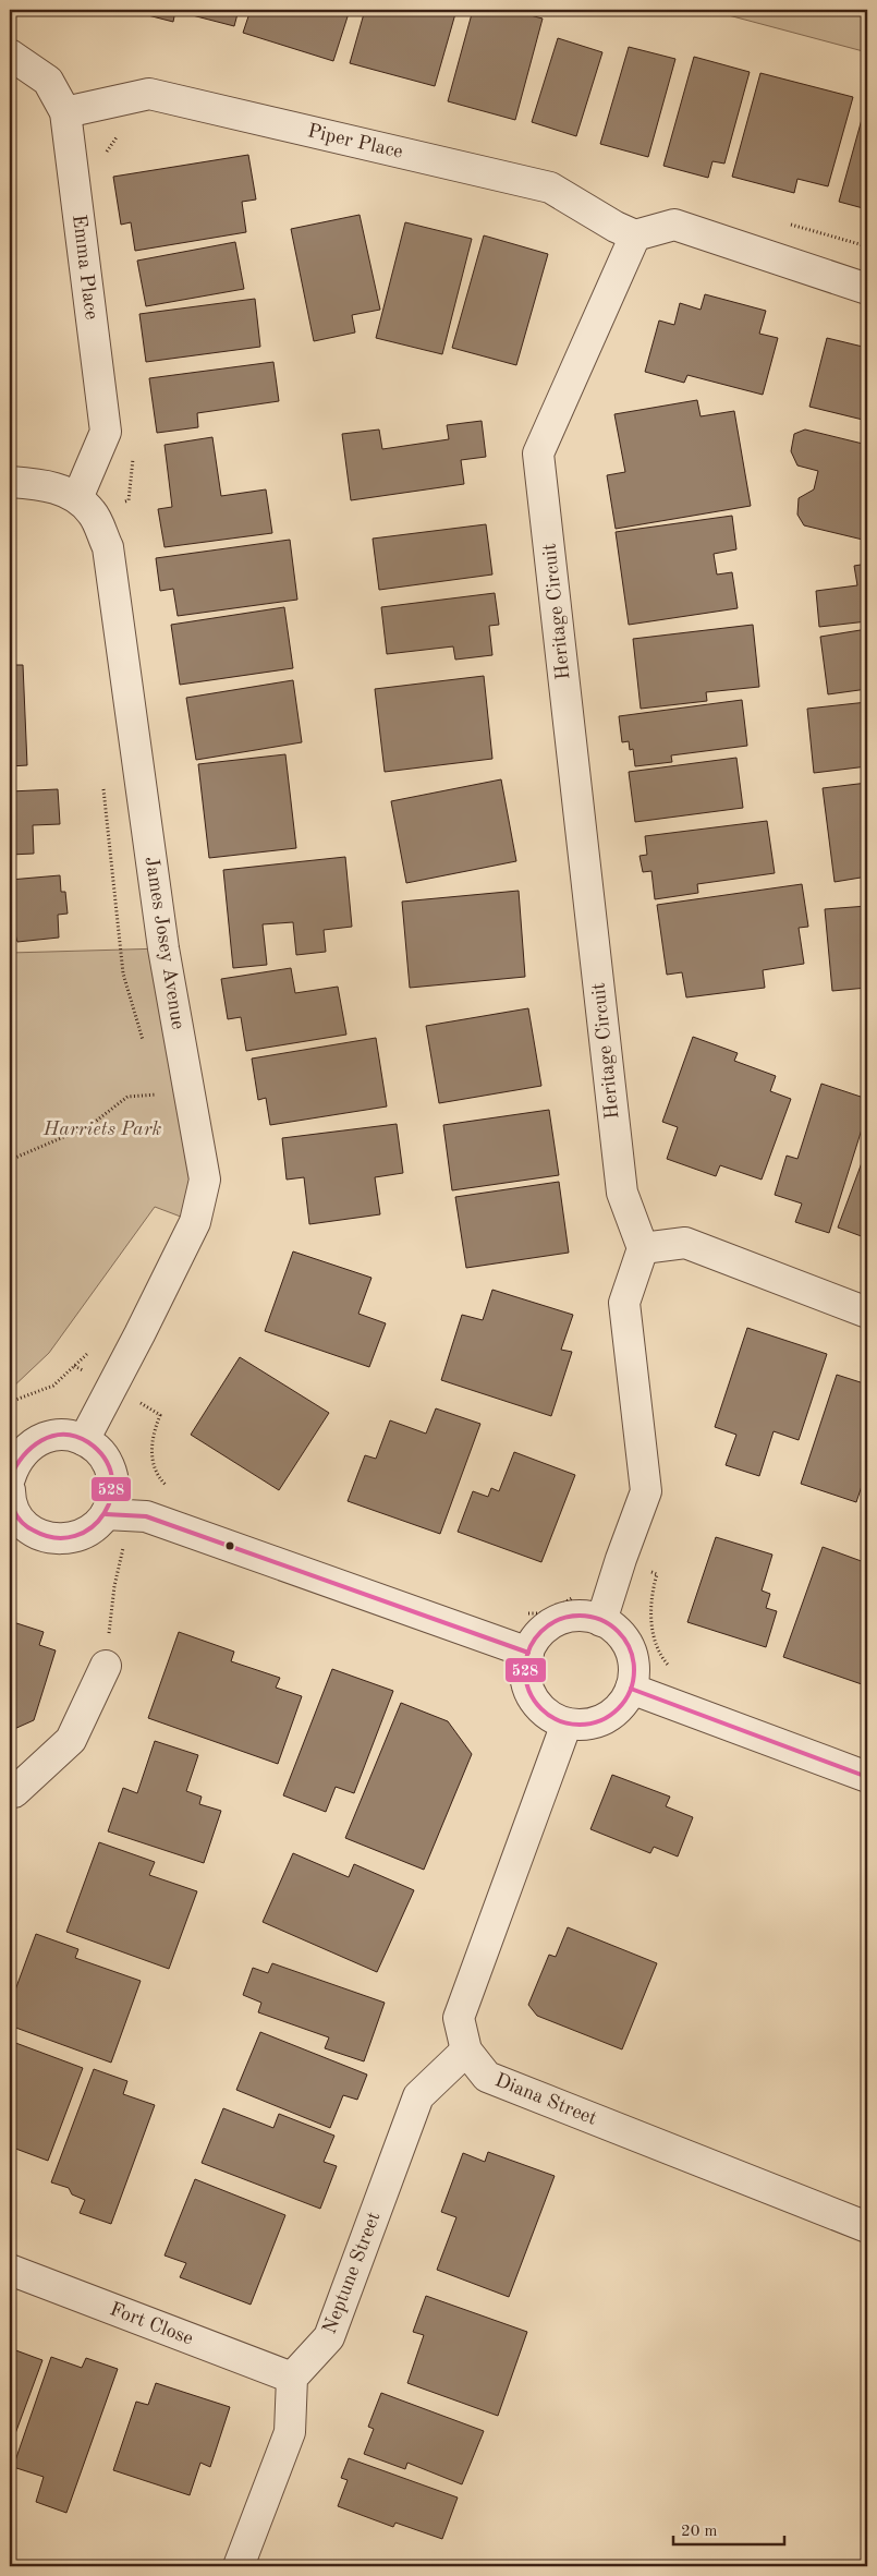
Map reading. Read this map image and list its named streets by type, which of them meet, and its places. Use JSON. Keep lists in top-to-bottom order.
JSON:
{
  "streets": {
    "street": [
      "Piper Place",
      "Emma Place",
      "Heritage Circuit",
      "James Josey Avenue",
      "Diana Street",
      "Neptune Street",
      "Fort Close"
    ]
  },
  "crossings": [
    ["Piper Place", "Emma Place"],
    ["Piper Place", "Heritage Circuit"],
    ["Emma Place", "James Josey Avenue"],
    ["Diana Street", "Neptune Street"],
    ["Neptune Street", "Fort Close"]
  ],
  "parks": ["Harriets Park"],
  "lines": ["transit line 528"],
  "scale_bar": "20 m"
}
